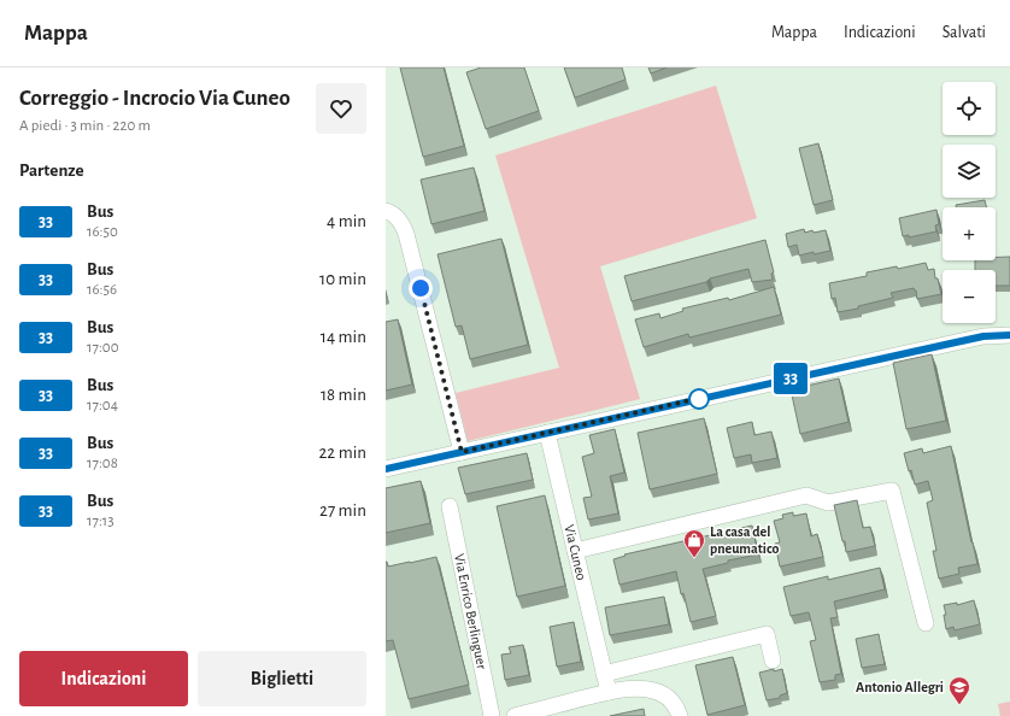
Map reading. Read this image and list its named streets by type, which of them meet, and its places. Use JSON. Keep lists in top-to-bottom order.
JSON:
{
  "streets": {
    "street": ["Via Cuneo", "Via Enrico Berlinguer"]
  },
  "places": {
    "shop": ["La casa del pneumatico"],
    "school or university": ["Antonio Allegri"]
  },
  "lines": ["bus line 33"],
  "page": {
    "header": "Mappa",
    "nav": ["Mappa", "Indicazioni", "Salvati"],
    "heading": [
      ["Correggio - Incrocio Via Cuneo", "A piedi · 3 min · 220 m"],
      "Partenze"
    ],
    "on_map": "33",
    "map_buttons": ["+", "−"],
    "list": [
      {
        "mark": "33",
        "name": "Bus",
        "note": "16:50",
        "value": "4 min"
      },
      {
        "mark": "33",
        "name": "Bus",
        "note": "16:56",
        "value": "10 min"
      },
      {
        "mark": "33",
        "name": "Bus",
        "note": "17:00",
        "value": "14 min"
      },
      {
        "mark": "33",
        "name": "Bus",
        "note": "17:04",
        "value": "18 min"
      },
      {
        "mark": "33",
        "name": "Bus",
        "note": "17:08",
        "value": "22 min"
      },
      {
        "mark": "33",
        "name": "Bus",
        "note": "17:13",
        "value": "27 min"
      }
    ],
    "buttons": ["Indicazioni", "Biglietti"]
  }
}
